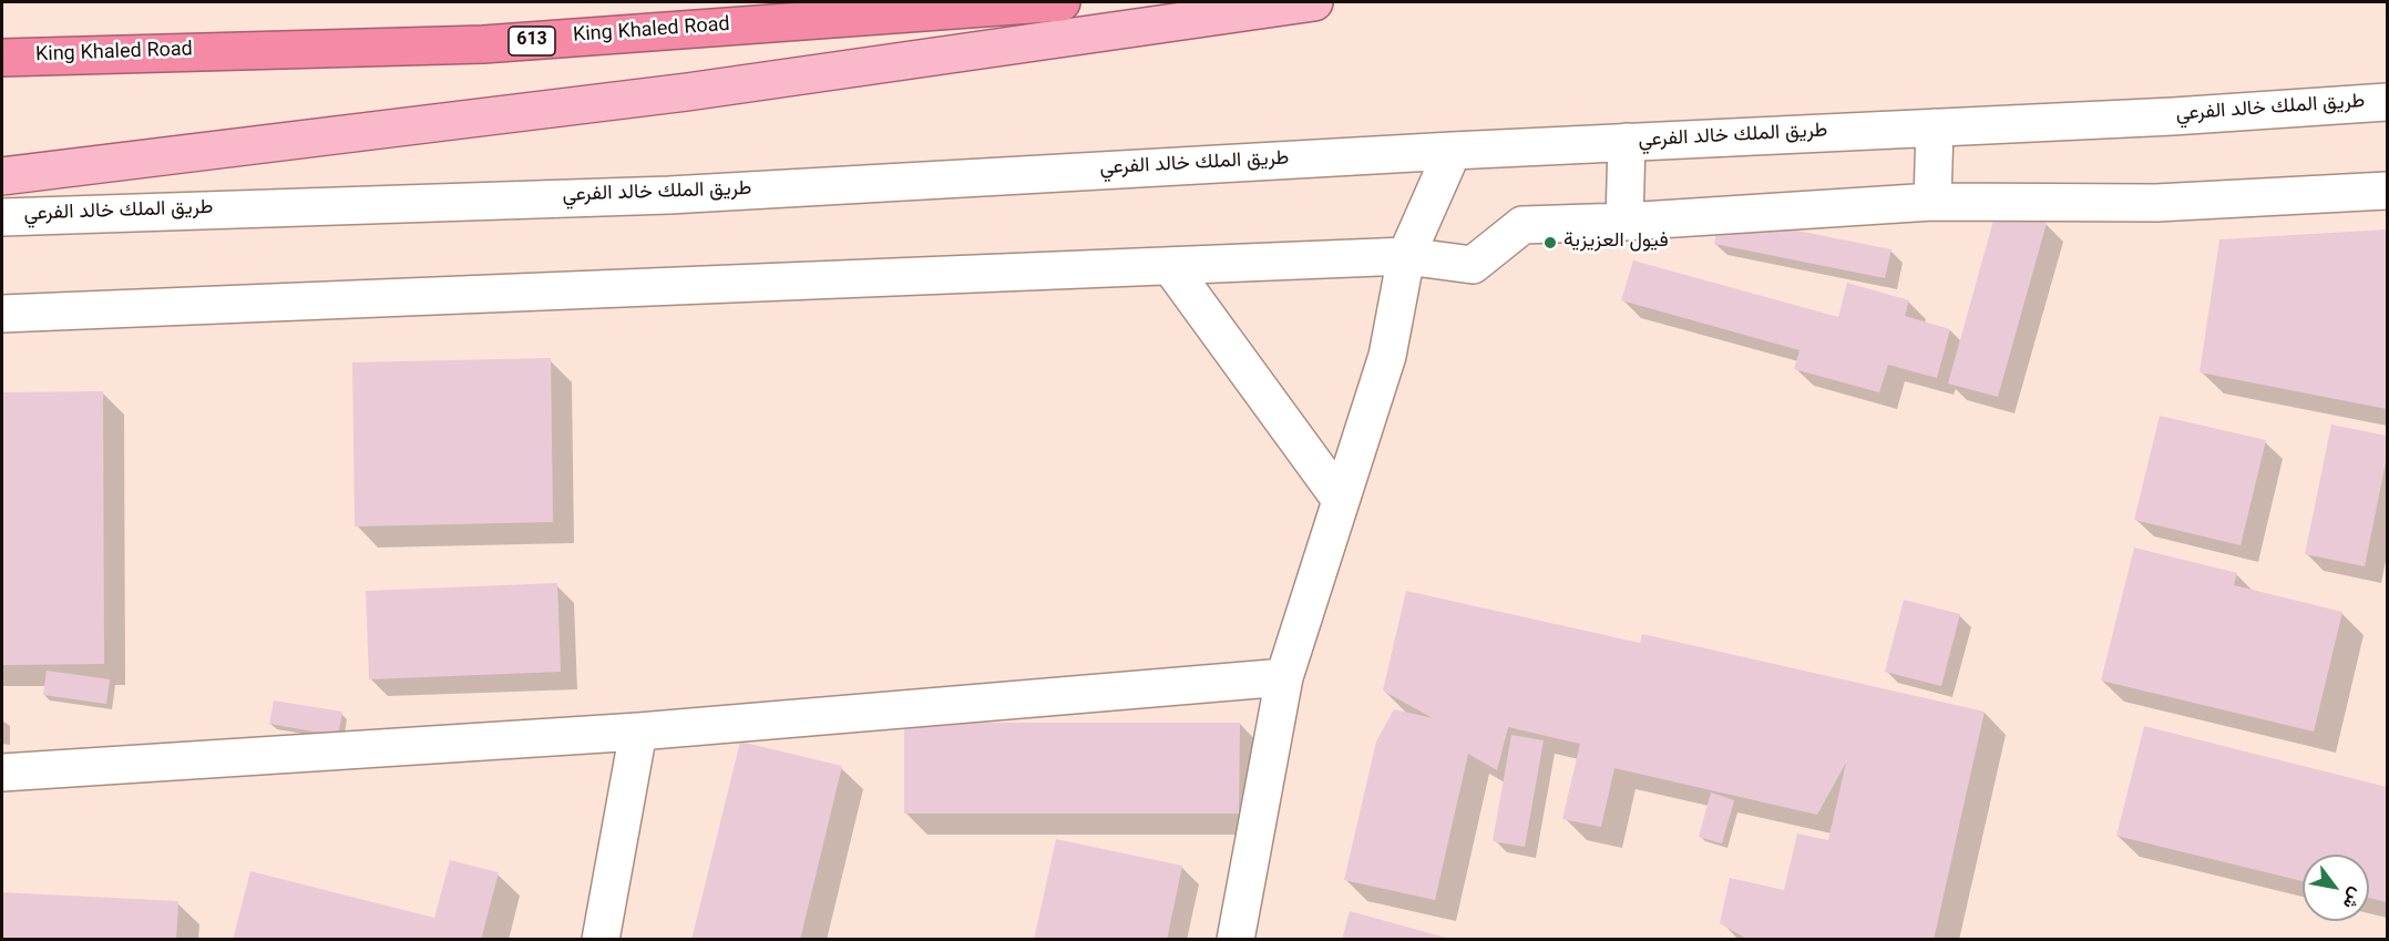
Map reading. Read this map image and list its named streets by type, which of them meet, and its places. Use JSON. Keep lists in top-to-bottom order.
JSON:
{
  "streets": {
    "highway": ["King Khaled Road", "613"],
    "street": ["طريق الملك خالد الفرعي"]
  },
  "places": ["فيول العزيزية"],
  "north": "bottom right"
}
